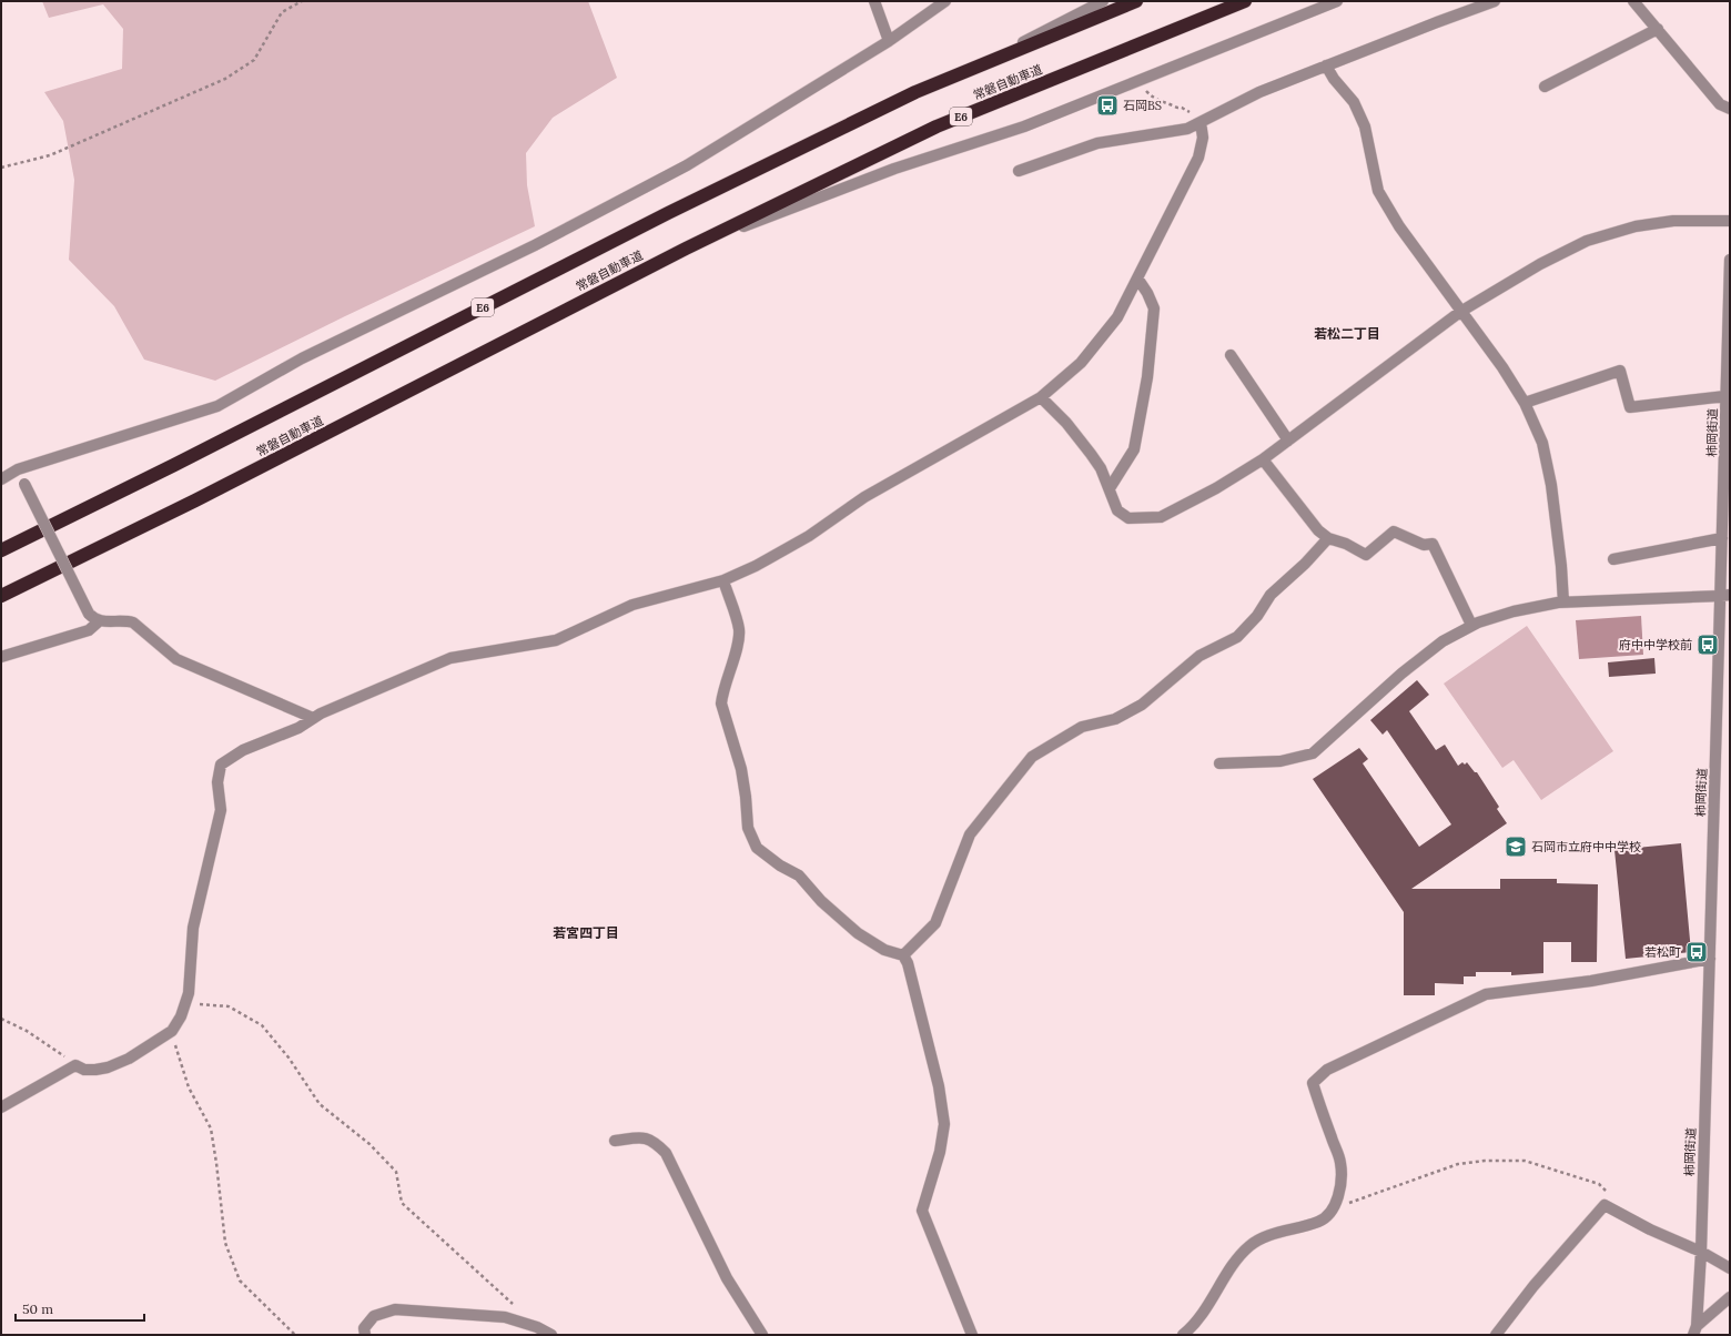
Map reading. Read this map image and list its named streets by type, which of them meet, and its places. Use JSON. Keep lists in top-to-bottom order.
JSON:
{
  "streets": {
    "highway": ["常磐自動車道", "E6"],
    "street": ["柿岡街道"]
  },
  "districts": ["若松二丁目", "若宮四丁目"],
  "places": {
    "bus stop": ["石岡BS", "府中中学校前", "若松町"],
    "school or university": ["石岡市立府中中学校"]
  },
  "scale_bar": "50 m"
}
